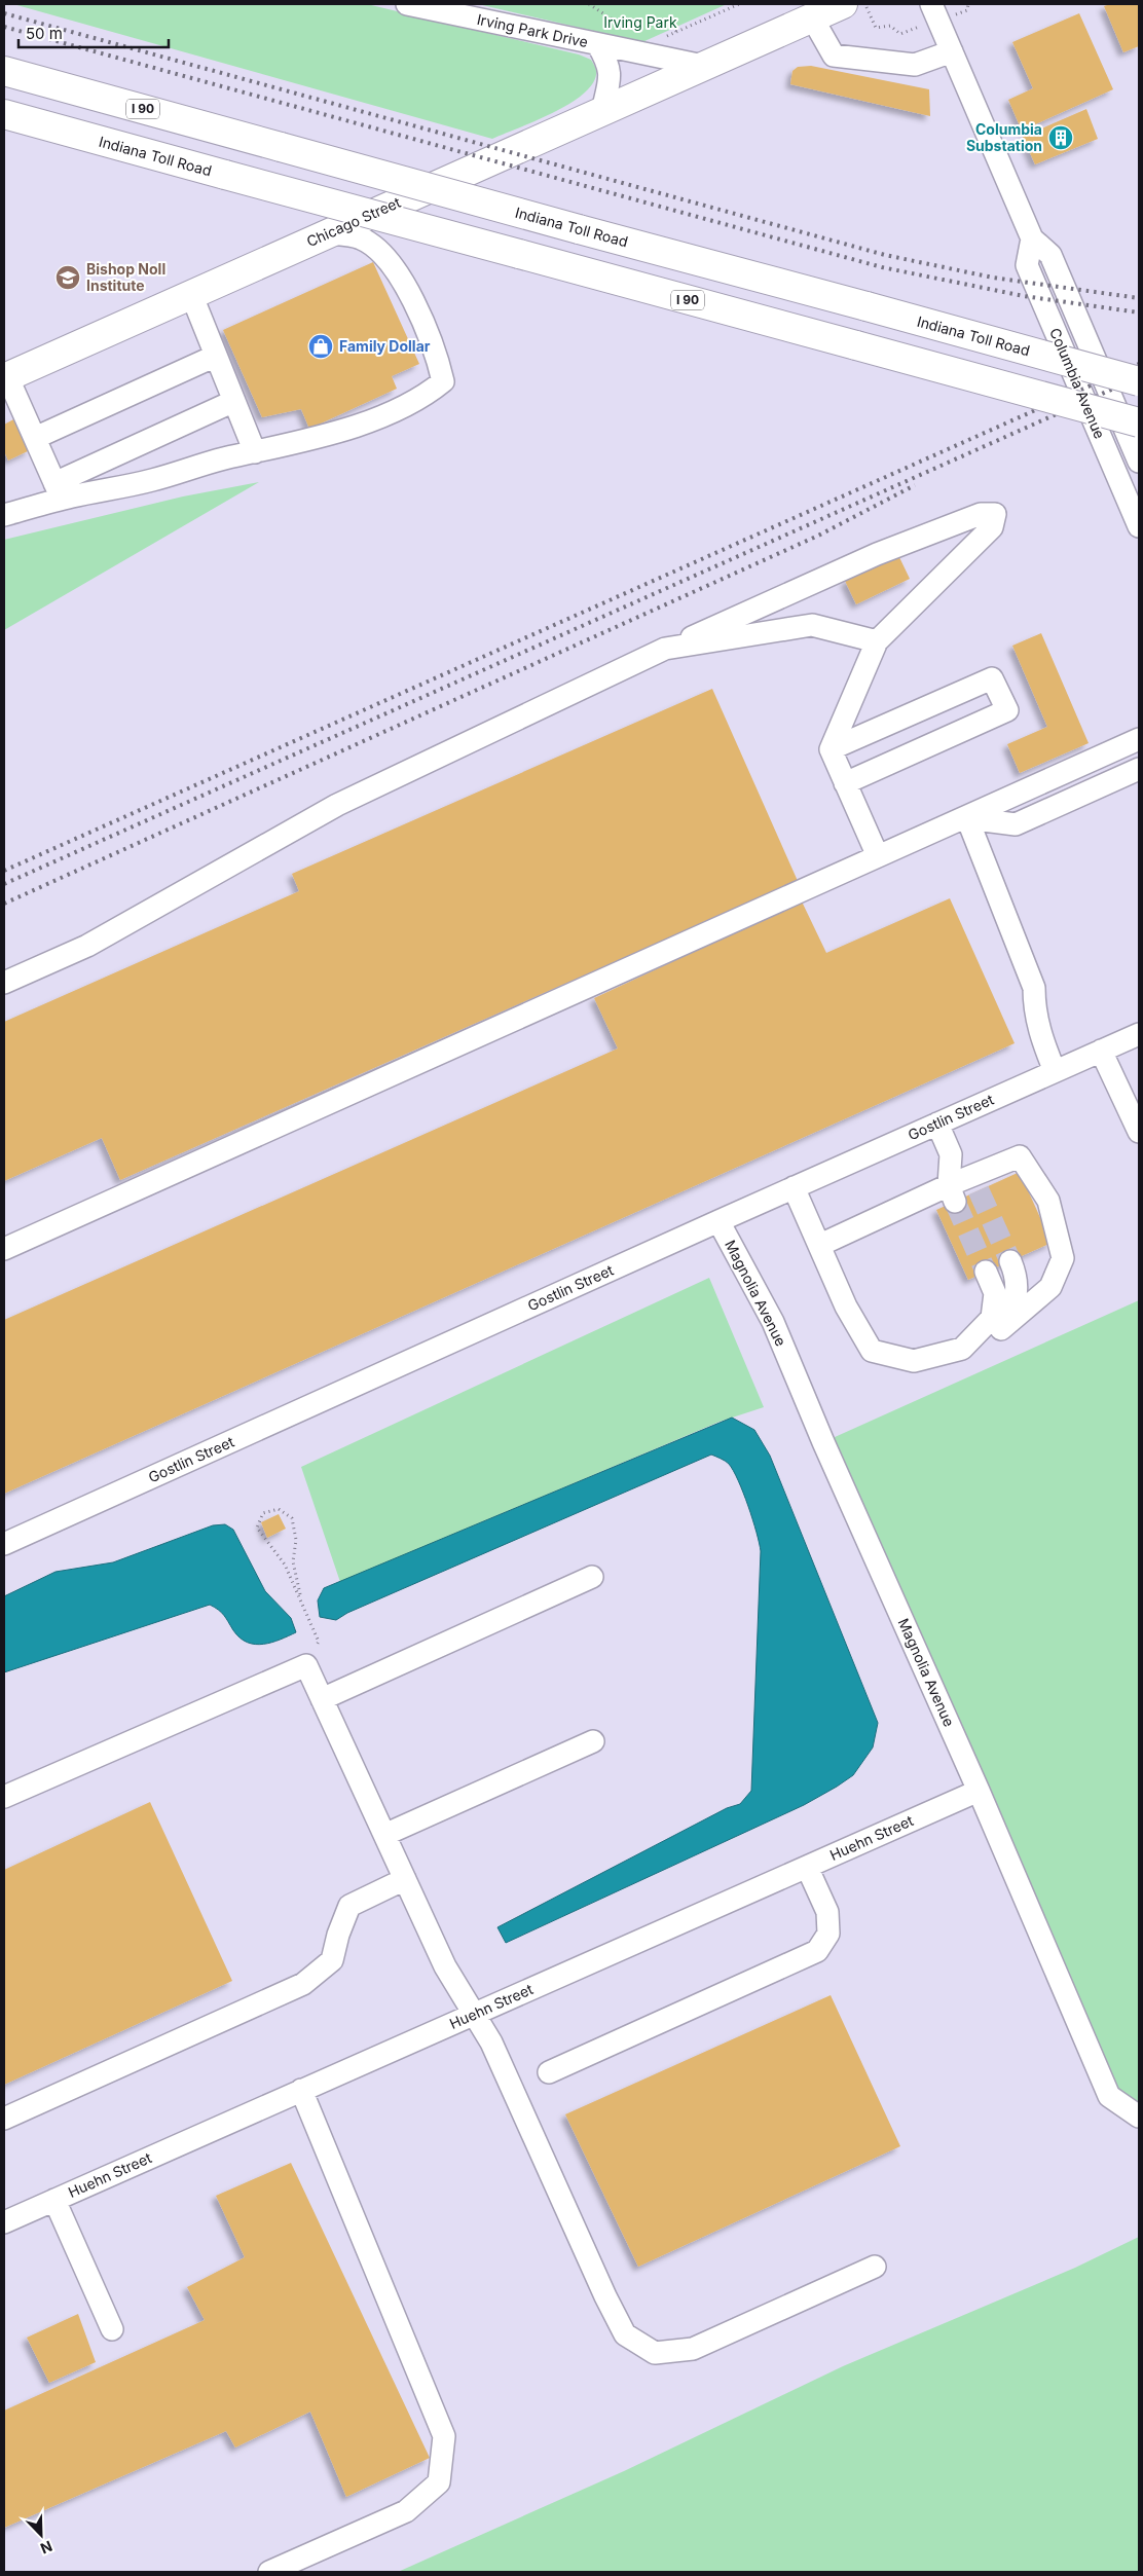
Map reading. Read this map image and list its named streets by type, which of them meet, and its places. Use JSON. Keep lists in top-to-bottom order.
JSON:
{
  "streets": {
    "main road": ["I 90", "Indiana Toll Road", "Chicago Street"],
    "street": [
      "Irving Park Drive",
      "Columbia Avenue",
      "Gostlin Street",
      "Magnolia Avenue",
      "Huehn Street"
    ]
  },
  "crossings": [
    ["Irving Park Drive", "Chicago Street"],
    ["Gostlin Street", "Magnolia Avenue"],
    ["Magnolia Avenue", "Huehn Street"]
  ],
  "parks": ["Irving Park"],
  "places": {
    "building": ["Columbia Substation"],
    "school or university": ["Bishop Noll Institute"],
    "shop": ["Family Dollar"]
  },
  "scale_bar": "50 m",
  "north": "bottom right"
}
